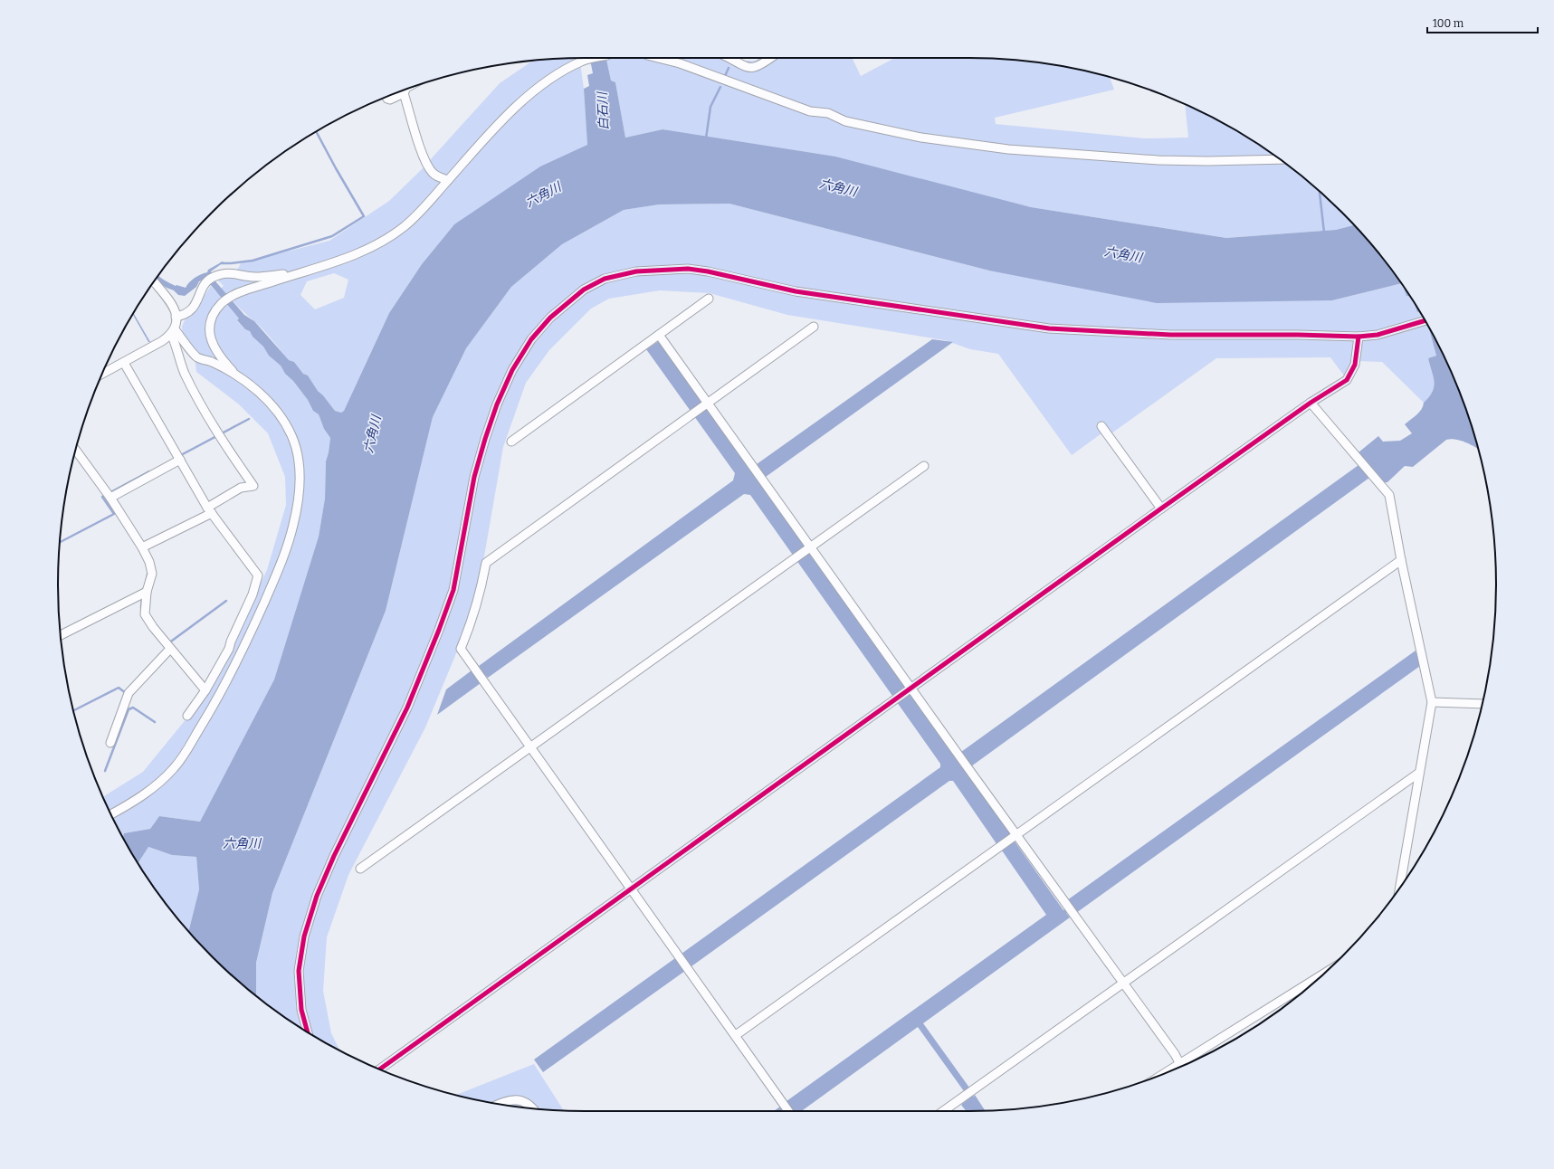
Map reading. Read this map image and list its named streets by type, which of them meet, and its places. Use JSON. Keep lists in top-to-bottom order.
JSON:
{
  "water": ["白石川", "六角川"],
  "scale_bar": "100 m"
}
